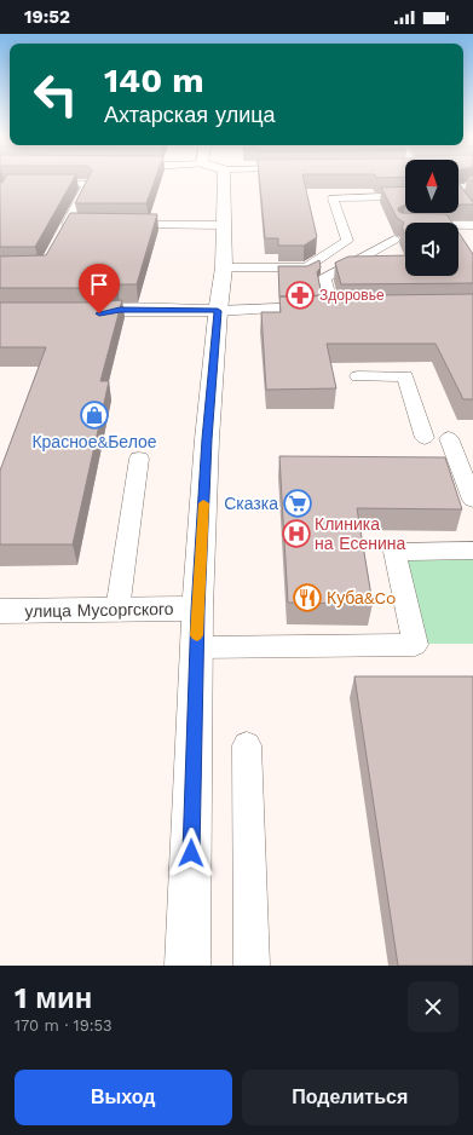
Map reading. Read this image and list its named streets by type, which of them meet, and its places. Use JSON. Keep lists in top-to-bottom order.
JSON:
{
  "streets": {
    "street": ["улица Мусоргского"]
  },
  "places": {
    "pharmacy": ["Здоровье"],
    "shop": ["Красное&Белое"],
    "supermarket": ["Сказка"],
    "hospital": ["Клиника на Есенина"],
    "restaurant": ["Куба&Co"]
  },
  "north": "top",
  "page": {
    "status": "19:52",
    "turn": ["140 m", "Ахтарская улица"],
    "heading": ["1 мин", "170 m · 19:53"],
    "buttons": ["Выход", "Поделиться"]
  }
}
